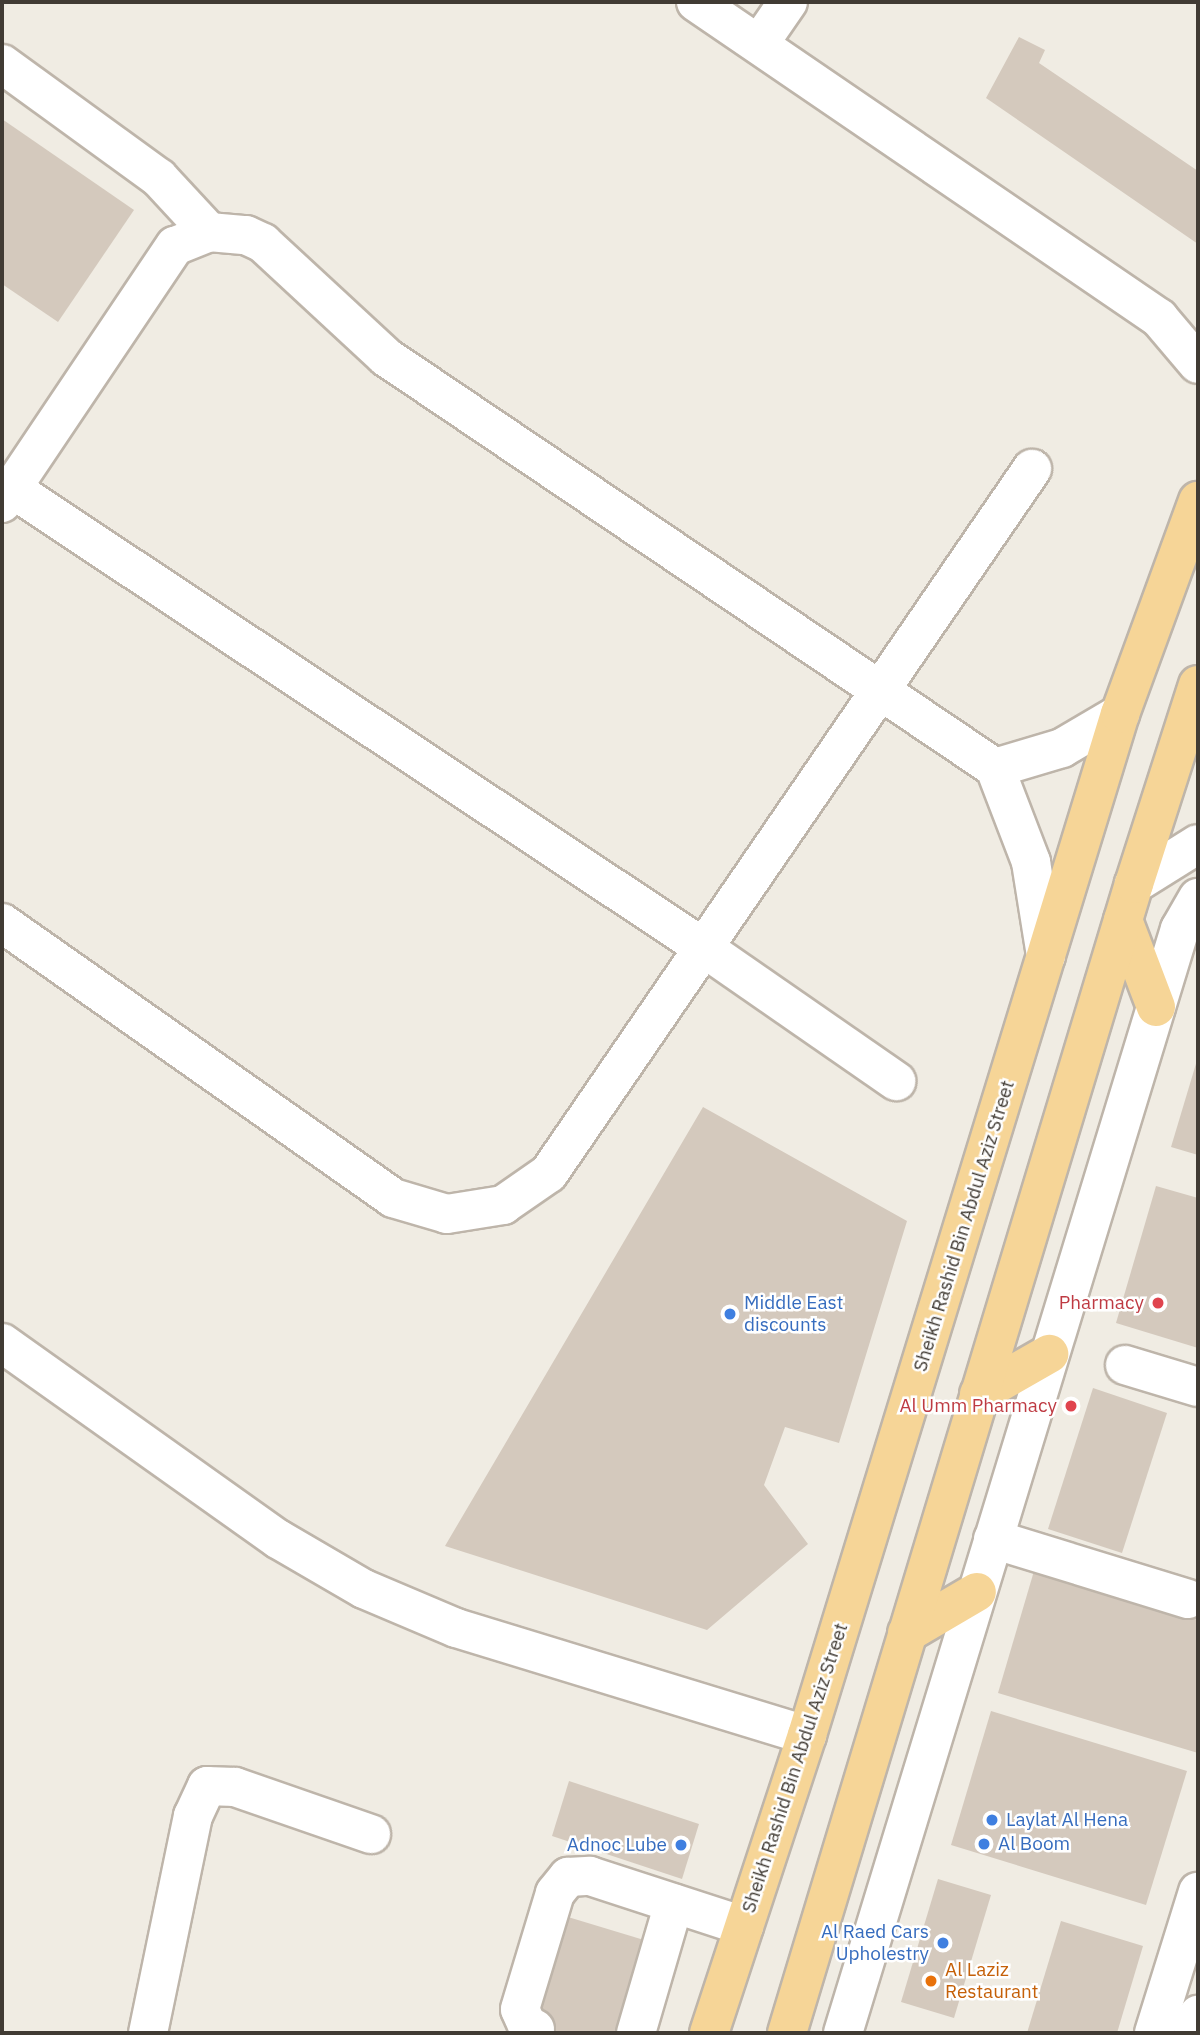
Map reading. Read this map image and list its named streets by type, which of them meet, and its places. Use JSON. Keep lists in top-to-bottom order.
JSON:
{
  "streets": {
    "main road": ["Sheikh Rashid Bin Abdul Aziz Street"]
  },
  "places": [
    "Pharmacy",
    "Middle East discounts",
    "Al Umm Pharmacy",
    "Laylat Al Hena",
    "Al Boom",
    "Adnoc Lube",
    "Al Raed Cars Upholestry",
    "Al Laziz Restaurant"
  ]
}
